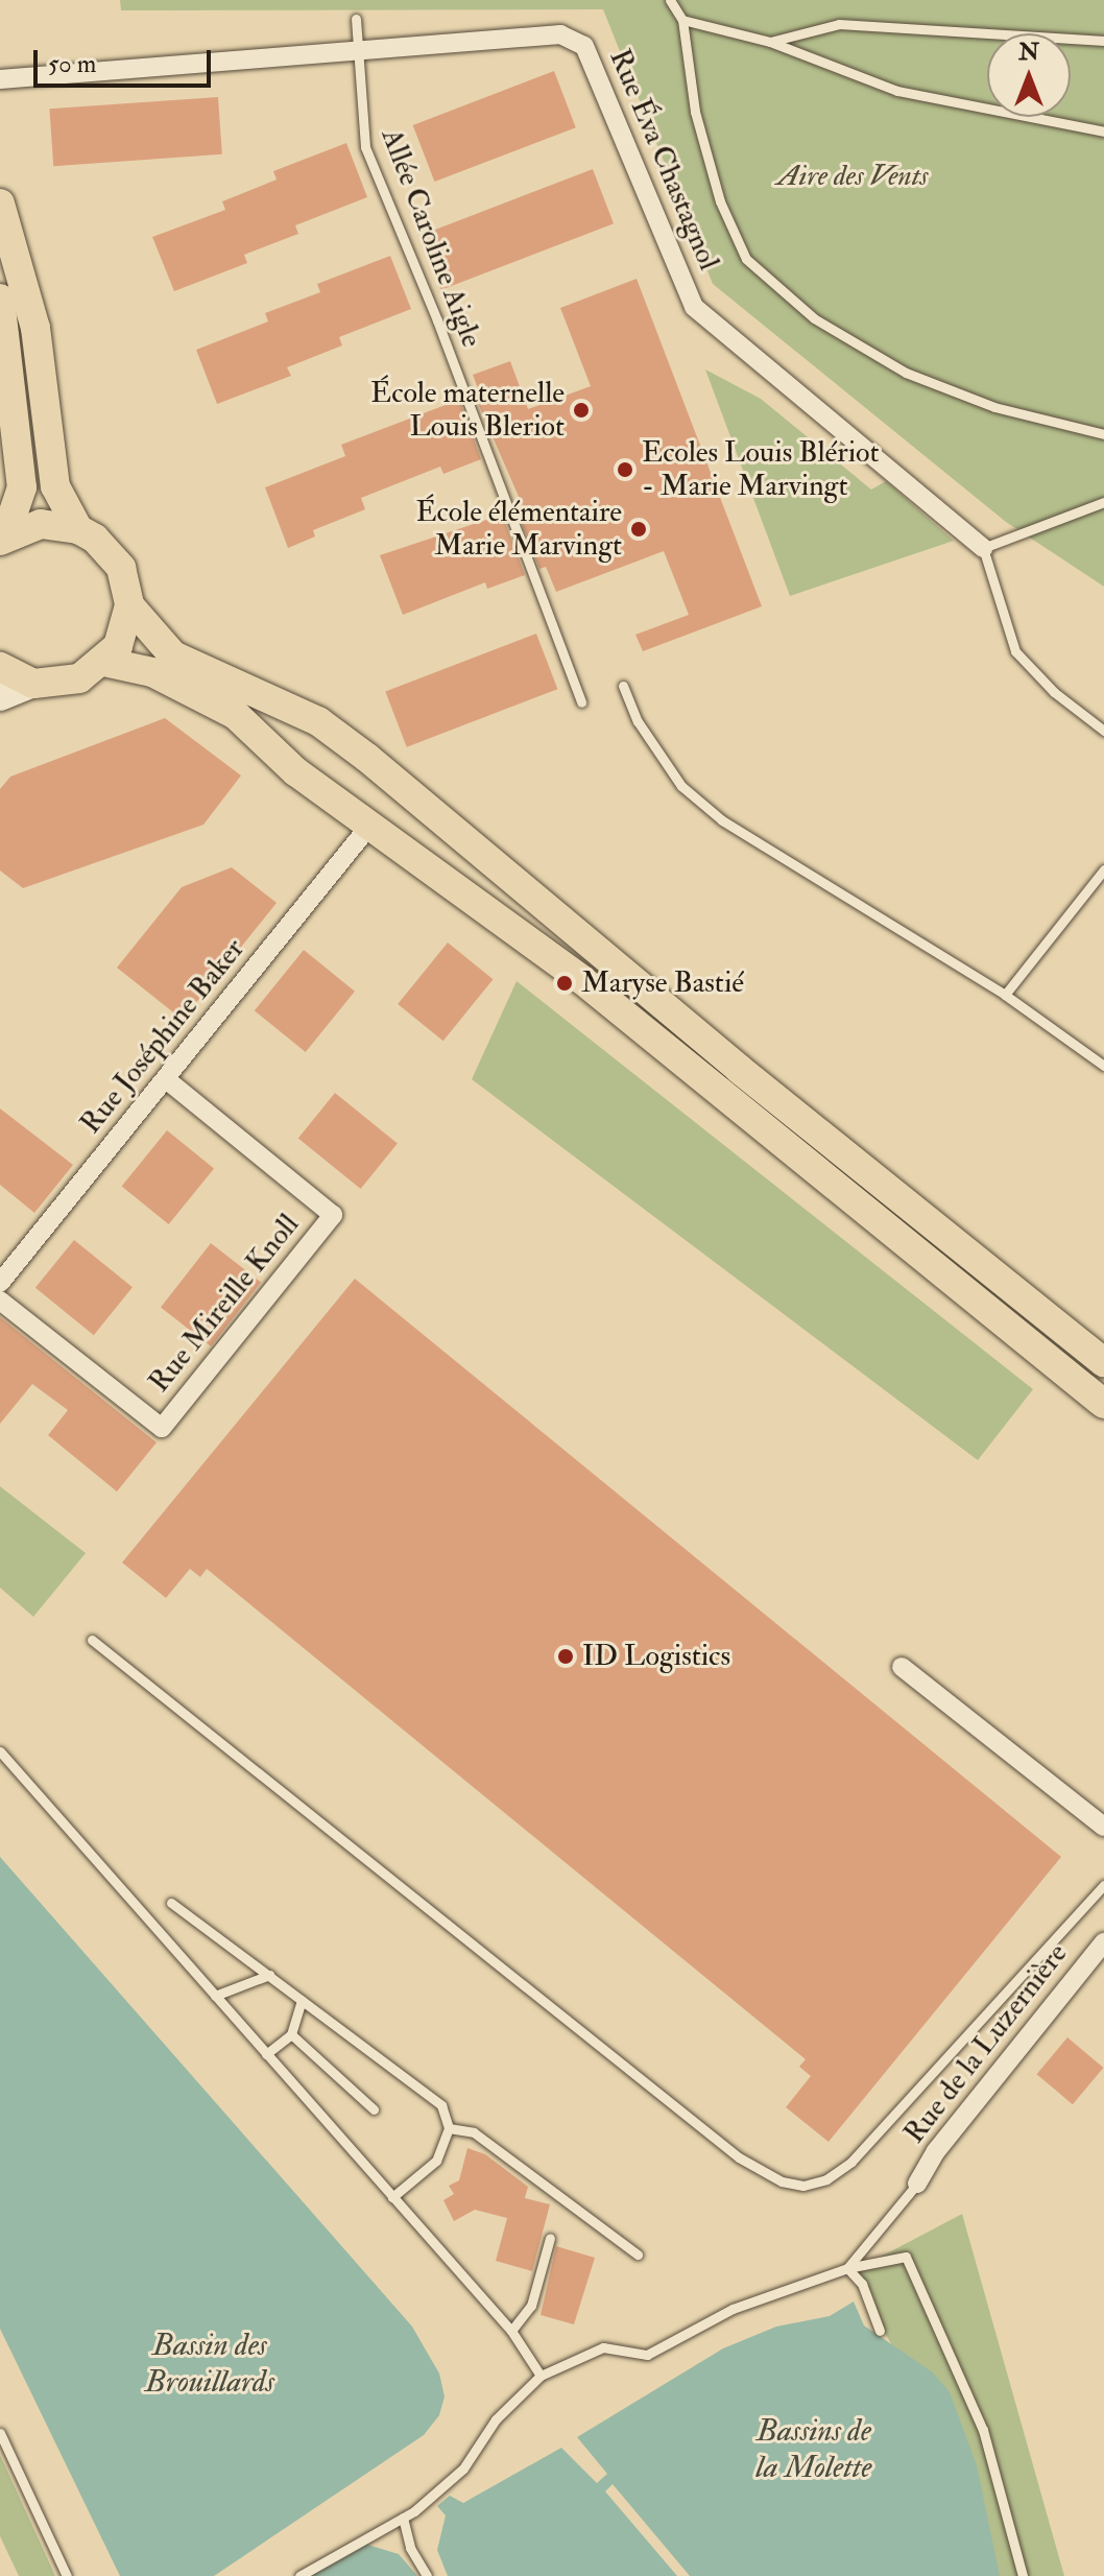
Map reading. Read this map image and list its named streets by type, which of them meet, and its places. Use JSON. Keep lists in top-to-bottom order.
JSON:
{
  "streets": {
    "street": [
      "Rue Éva Chastagnol",
      "Rue Joséphine Baker",
      "Rue Mireille Knoll",
      "Rue de la Luzernière"
    ],
    "lane": ["Allée Caroline Aigle"]
  },
  "crossings": [
    ["Rue Éva Chastagnol", "Allée Caroline Aigle"],
    ["Rue Joséphine Baker", "Rue Mireille Knoll"]
  ],
  "water": ["Bassin des Brouillards", "Bassins de la Molette"],
  "parks": ["Aire des Vents"],
  "places": [
    "École maternelle Louis Bleriot",
    "Ecoles Louis Blériot - Marie Marvingt",
    "École élémentaire Marie Marvingt",
    "Maryse Bastié",
    "ID Logistics"
  ],
  "scale_bar": "50 m",
  "north": "top"
}
